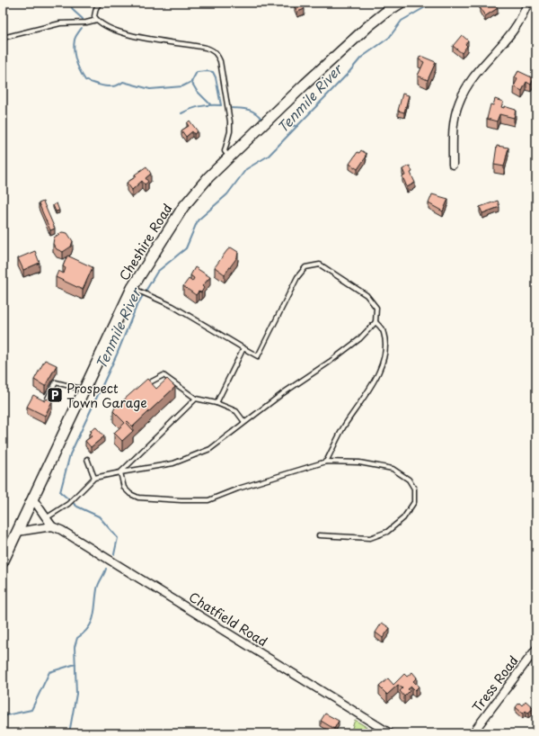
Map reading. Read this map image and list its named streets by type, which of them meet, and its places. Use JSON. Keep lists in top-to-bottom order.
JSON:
{
  "streets": {
    "main road": ["Cheshire Road"],
    "street": ["Chatfield Road", "Tress Road"]
  },
  "crossings": [
    ["Cheshire Road", "Chatfield Road"]
  ],
  "water": ["Tenmile River"],
  "places": {
    "parking": ["Prospect Town Garage"]
  }
}
